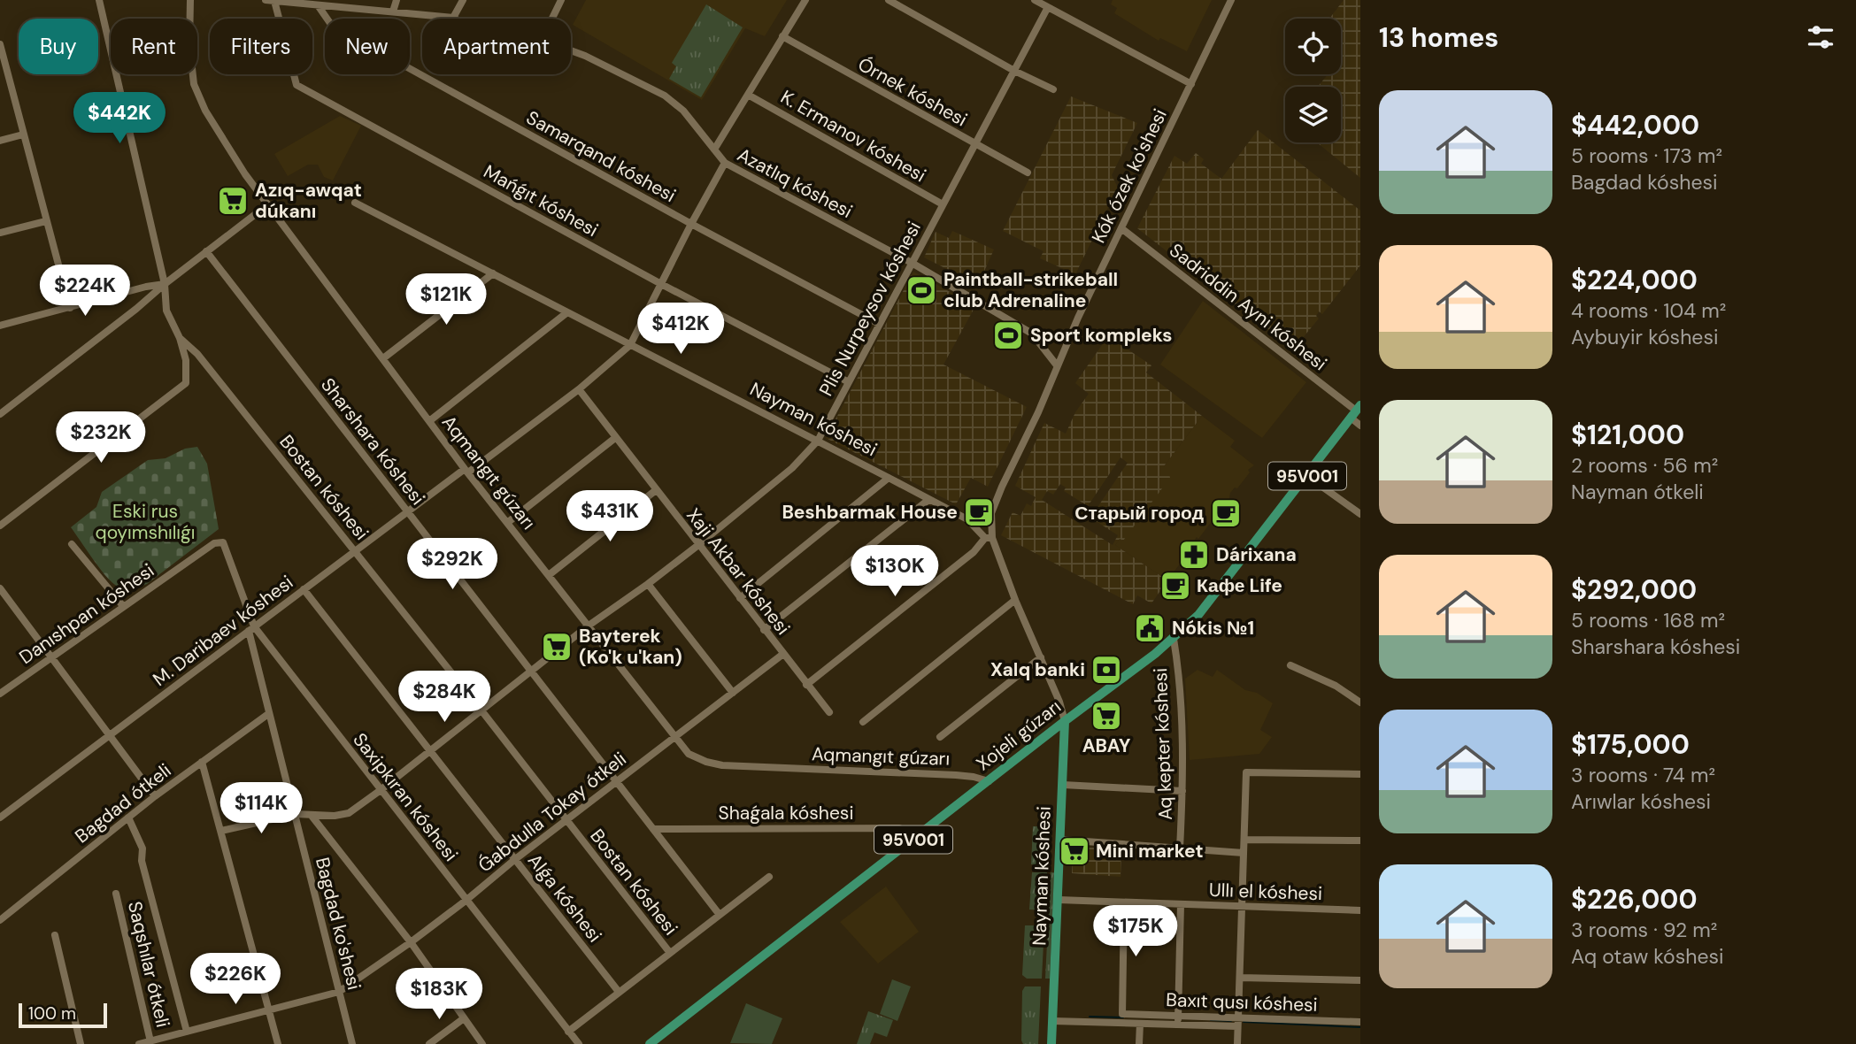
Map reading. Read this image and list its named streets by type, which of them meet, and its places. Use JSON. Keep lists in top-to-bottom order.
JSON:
{
  "streets": {
    "main road": ["Nayman kóshesi", "95V001", "Xojeli gúzarı"],
    "street": [
      "Órnek kóshesi",
      "K. Ermanov kóshesi",
      "Samarqand kóshesi",
      "Kók ózek ko'shesi",
      "Azatlıq kóshesi",
      "Mańǵıt kóshesi",
      "Sadriddin Ayni kóshesi",
      "Plis Nurpeysov kóshesi",
      "Sharshara kóshesi",
      "Aqmangıt gúzarı",
      "Bostan kóshesi",
      "Xaji Akbar kóshesi",
      "Danıshpan kóshesi",
      "M. Daribaev kóshesi",
      "Aq kepter kóshesi",
      "Saxipkıran kóshesi",
      "Bagdad ótkeli",
      "Ǵabdulla Tokay ótkeli",
      "Shaǵala kóshesi",
      "Ullı el kóshesi",
      "Alǵa kóshesi",
      "Bagdad ko'shesi",
      "Saqshılar ótkeli",
      "Baxıt qusı kóshesi"
    ]
  },
  "crossings": [
    ["Órnek kóshesi", "Plis Nurpeysov kóshesi"],
    ["K. Ermanov kóshesi", "Plis Nurpeysov kóshesi"],
    ["Samarqand kóshesi", "Azatlıq kóshesi"],
    ["Samarqand kóshesi", "Plis Nurpeysov kóshesi"],
    ["Samarqand kóshesi", "M. Daribaev kóshesi"],
    ["Kók ózek ko'shesi", "Azatlıq kóshesi"],
    ["Kók ózek ko'shesi", "Sadriddin Ayni kóshesi"],
    ["Kók ózek ko'shesi", "Nayman kóshesi"],
    ["Azatlıq kóshesi", "Mańǵıt kóshesi"],
    ["Azatlıq kóshesi", "Plis Nurpeysov kóshesi"],
    ["Azatlıq kóshesi", "M. Daribaev kóshesi"],
    ["Mańǵıt kóshesi", "Plis Nurpeysov kóshesi"],
    ["Mańǵıt kóshesi", "M. Daribaev kóshesi"],
    ["Sadriddin Ayni kóshesi", "Xojeli gúzarı"],
    ["Plis Nurpeysov kóshesi", "Nayman kóshesi"],
    ["Plis Nurpeysov kóshesi", "Sharshara kóshesi"],
    ["Plis Nurpeysov kóshesi", "Aqmangıt gúzarı"],
    ["Plis Nurpeysov kóshesi", "Bostan kóshesi"],
    ["Plis Nurpeysov kóshesi", "Xaji Akbar kóshesi"],
    ["Plis Nurpeysov kóshesi", "Saxipkıran kóshesi"],
    ["Plis Nurpeysov kóshesi", "Alǵa kóshesi"],
    ["Plis Nurpeysov kóshesi", "Bagdad ko'shesi"],
    ["Nayman kóshesi", "M. Daribaev kóshesi"],
    ["Nayman kóshesi", "Xojeli gúzarı"],
    ["Nayman kóshesi", "Ullı el kóshesi"],
    ["Nayman kóshesi", "Baxıt qusı kóshesi"],
    ["Sharshara kóshesi", "M. Daribaev kóshesi"],
    ["Sharshara kóshesi", "Ǵabdulla Tokay ótkeli"],
    ["Sharshara kóshesi", "Shaǵala kóshesi"],
    ["Aqmangıt gúzarı", "M. Daribaev kóshesi"],
    ["Aqmangıt gúzarı", "Xojeli gúzarı"],
    ["Aqmangıt gúzarı", "Ǵabdulla Tokay ótkeli"],
    ["Bostan kóshesi", "M. Daribaev kóshesi"],
    ["Bostan kóshesi", "Ǵabdulla Tokay ótkeli"],
    ["Xaji Akbar kóshesi", "M. Daribaev kóshesi"],
    ["Xaji Akbar kóshesi", "Ǵabdulla Tokay ótkeli"],
    ["Danıshpan kóshesi", "M. Daribaev kóshesi"],
    ["Danıshpan kóshesi", "Saxipkıran kóshesi"],
    ["Danıshpan kóshesi", "Bagdad ko'shesi"],
    ["M. Daribaev kóshesi", "Saxipkıran kóshesi"],
    ["M. Daribaev kóshesi", "Alǵa kóshesi"],
    ["M. Daribaev kóshesi", "Bagdad ko'shesi"],
    ["Xojeli gúzarı", "Aq kepter kóshesi"],
    ["Xojeli gúzarı", "Shaǵala kóshesi"],
    ["Saxipkıran kóshesi", "Ǵabdulla Tokay ótkeli"],
    ["Saxipkıran kóshesi", "Bagdad ko'shesi"],
    ["Bagdad ótkeli", "Bagdad ko'shesi"],
    ["Ǵabdulla Tokay ótkeli", "Alǵa kóshesi"],
    ["Ǵabdulla Tokay ótkeli", "Bagdad ko'shesi"],
    ["Ǵabdulla Tokay ótkeli", "Saqshılar ótkeli"],
    ["Ullı el kóshesi", "Baxıt qusı kóshesi"]
  ],
  "parks": ["Eski rus qoyımshılıǵı"],
  "places": {
    "supermarket": [
      "Azıq-awqat dúkanı",
      "Bayterek (Ko'k u'kan)",
      "ABAY",
      "Mini market"
    ],
    "sports": ["Paintball-strikeball club Adrenaline", "Sport kompleks"],
    "cafe": ["Beshbarmak House", "Старый город", "Кафе Life"],
    "pharmacy": ["Dárixana"],
    "public building": ["Nókis №1"],
    "bank": ["Xalq banki"]
  },
  "scale_bar": "100 m",
  "page": {
    "heading": "13 homes",
    "chip": [
      "Buy",
      "Rent",
      "Filters",
      "New",
      "Apartment"
    ],
    "list": [
      {
        "name": "$442,000",
        "note": "5 rooms · 173 m² · Bagdad kóshesi"
      },
      {
        "name": "$224,000",
        "note": "4 rooms · 104 m² · Aybuyir kóshesi"
      },
      {
        "name": "$121,000",
        "note": "2 rooms · 56 m² · Nayman ótkeli"
      },
      {
        "name": "$292,000",
        "note": "5 rooms · 168 m² · Sharshara kóshesi"
      },
      {
        "name": "$175,000",
        "note": "3 rooms · 74 m² · Arıwlar kóshesi"
      },
      {
        "name": "$226,000",
        "note": "3 rooms · 92 m² · Aq otaw kóshesi"
      }
    ],
    "price": [
      "$442K",
      "$224K",
      "$121K",
      "$412K",
      "$232K",
      "$431K",
      "$292K",
      "$130K",
      "$284K",
      "$114K",
      "$175K",
      "$226K",
      "$183K"
    ],
    "scale": "100 m"
  }
}
